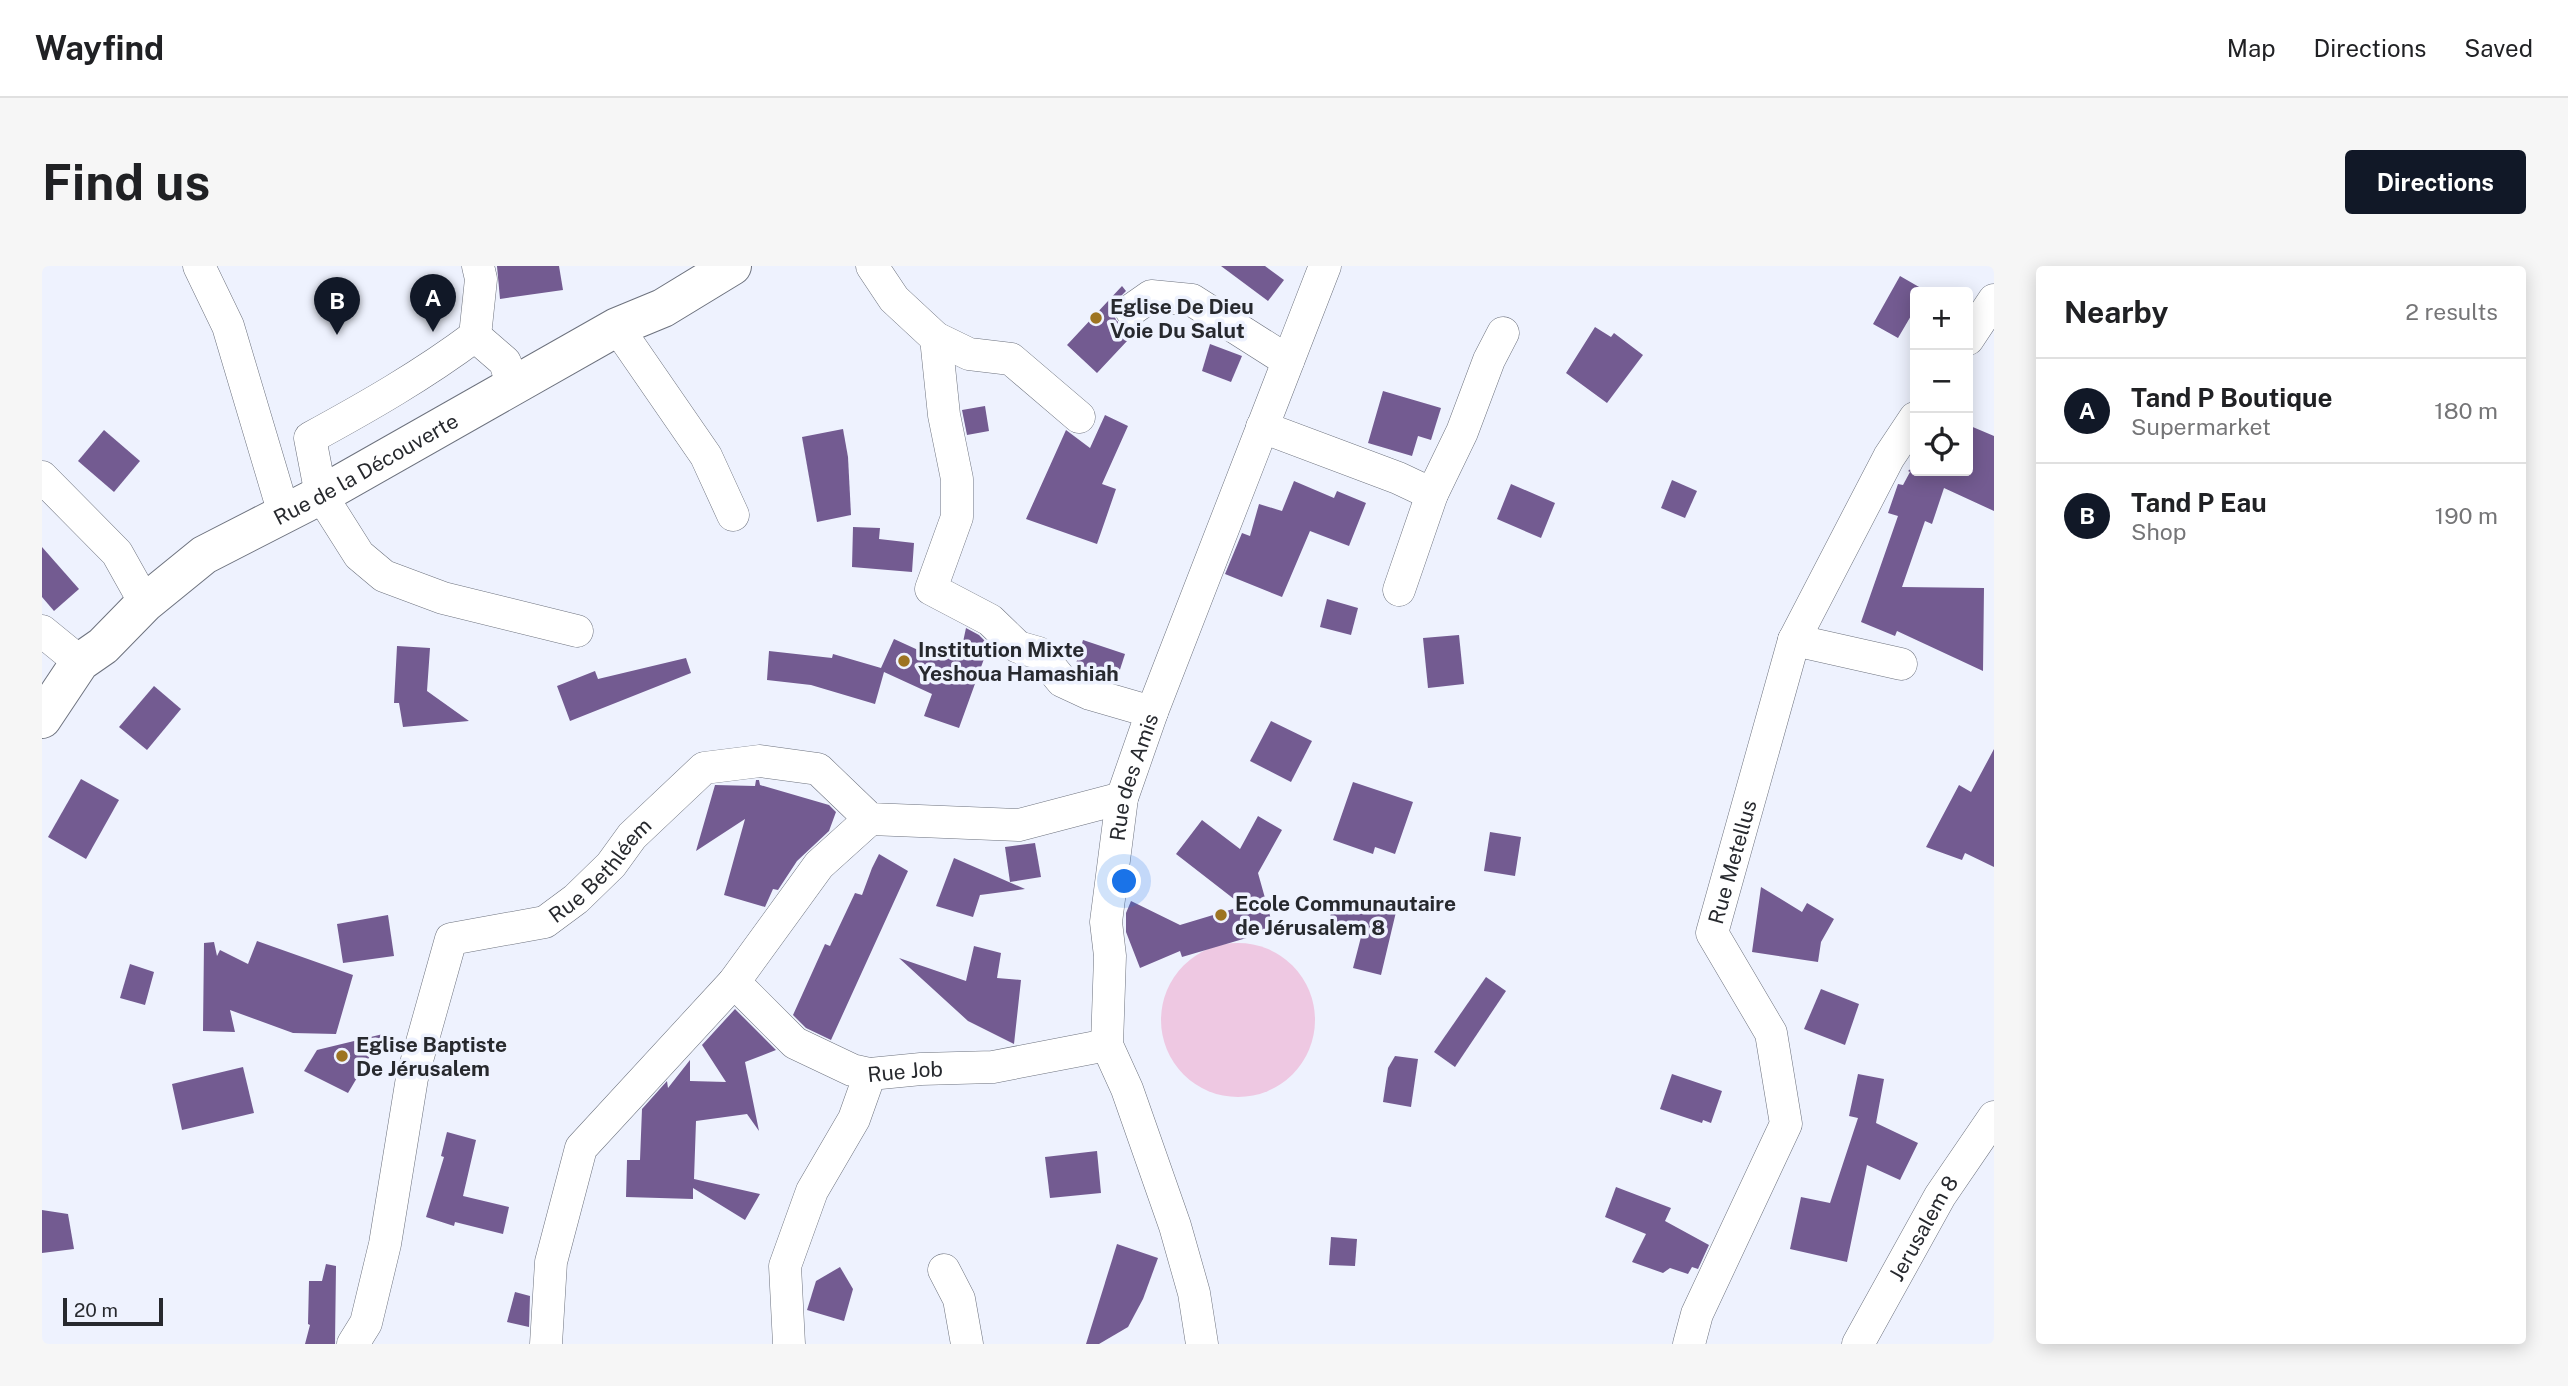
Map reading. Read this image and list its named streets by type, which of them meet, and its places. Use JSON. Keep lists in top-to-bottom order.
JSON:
{
  "streets": {
    "street": [
      "Rue de la Découverte",
      "Rue des Amis",
      "Rue Metellus",
      "Rue Bethléem",
      "Rue Job",
      "Jerusalem 8"
    ]
  },
  "crossings": [
    ["Rue des Amis", "Rue Job"]
  ],
  "places": [
    "Eglise De Dieu Voie Du Salut",
    "Institution Mixte Yeshoua Hamashiah",
    "Ecole Communautaire de Jérusalem 8",
    "Eglise Baptiste De Jérusalem"
  ],
  "scale_bar": "20 m",
  "page": {
    "header": "Wayfind",
    "nav": ["Map", "Directions", "Saved"],
    "buttons": "Directions",
    "title": "Find us",
    "heading": ["Nearby", "2 results"],
    "pins": ["A", "B"],
    "map_buttons": ["+", "−"],
    "list": [
      {
        "mark": "A",
        "name": "Tand P Boutique",
        "note": "Supermarket",
        "value": "180 m"
      },
      {
        "mark": "B",
        "name": "Tand P Eau",
        "note": "Shop",
        "value": "190 m"
      }
    ],
    "scale": "20 m"
  }
}
